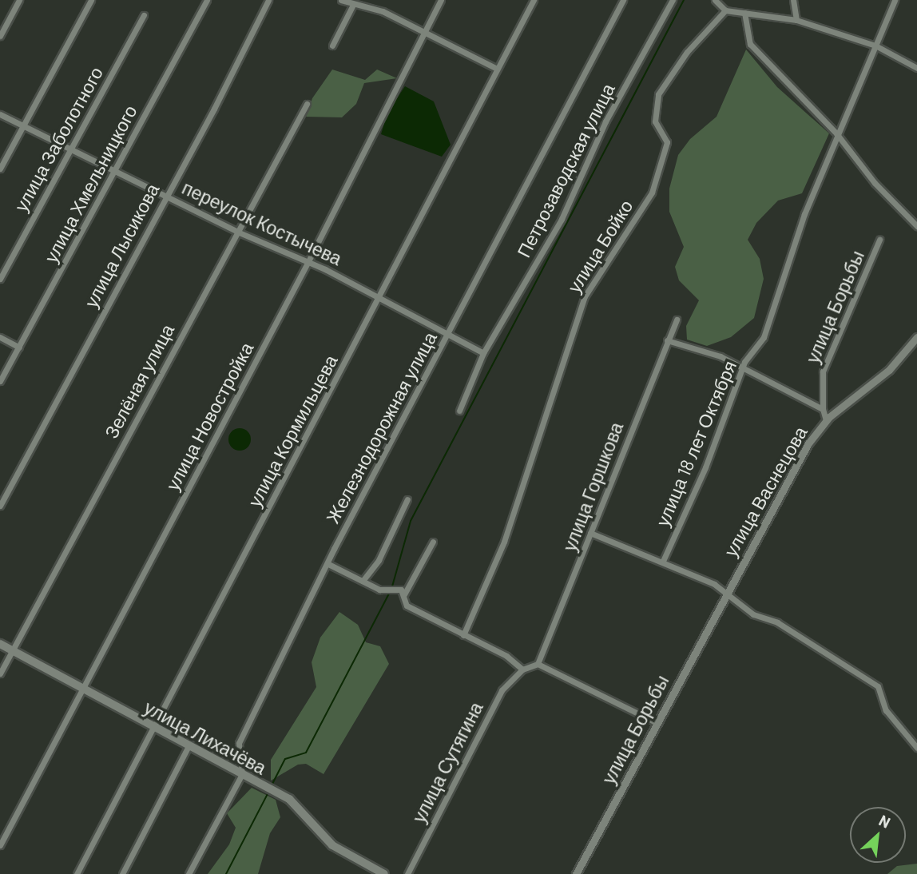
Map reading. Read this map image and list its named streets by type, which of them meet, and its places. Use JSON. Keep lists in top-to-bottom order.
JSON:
{
  "streets": {
    "main road": ["улица Лихачёва"],
    "street": [
      "улица Заболотного",
      "Петрозаводская улица",
      "улица Хмельницкого",
      "переулок Костычева",
      "улица Лысикова",
      "улица Бойко",
      "улица Борьбы",
      "Зелёная улица",
      "улица Новостройка",
      "Железнодорожная улица",
      "улица Кормильцева",
      "улица 18 лет Октября",
      "улица Горшкова",
      "улица Васнецова",
      "улица Сутягина"
    ]
  },
  "crossings": [
    ["улица Заболотного", "переулок Костычева"],
    ["Петрозаводская улица", "переулок Костычева"],
    ["улица Хмельницкого", "переулок Костычева"],
    ["переулок Костычева", "улица Лысикова"],
    ["переулок Костычева", "Зелёная улица"],
    ["переулок Костычева", "улица Новостройка"],
    ["переулок Костычева", "Железнодорожная улица"],
    ["переулок Костычева", "улица Кормильцева"],
    ["улица Борьбы", "улица Васнецова"],
    ["Зелёная улица", "улица Лихачёва"],
    ["улица Новостройка", "улица Лихачёва"],
    ["Железнодорожная улица", "улица Лихачёва"],
    ["улица Кормильцева", "улица Лихачёва"]
  ],
  "north": "top right"
}
